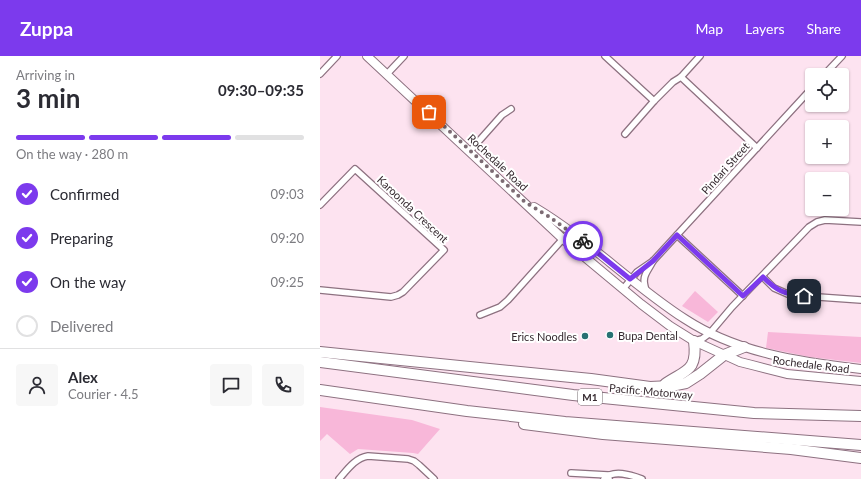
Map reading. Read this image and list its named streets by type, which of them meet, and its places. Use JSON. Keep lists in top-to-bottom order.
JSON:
{
  "streets": {
    "highway": ["Pacific Motorway", "M1"],
    "main road": ["Rochedale Road"],
    "street": ["Pindari Street", "Karoonda Crescent"]
  },
  "crossings": [
    ["Rochedale Road", "Pindari Street"]
  ],
  "places": ["Bupa Dental", "Erics Noodles"],
  "page": {
    "header": "Zuppa",
    "nav": ["Map", "Layers", "Share"],
    "heading": ["3 min", "Arriving in", "09:30–09:35"],
    "panel": ["Alex", "Courier · 4.5"],
    "map_buttons": ["+", "−"],
    "bar": "On the way · 280 m",
    "list": [
      ["Confirmed", "09:03"],
      ["Preparing", "09:20"],
      ["On the way", "09:25"],
      "Delivered"
    ]
  }
}
